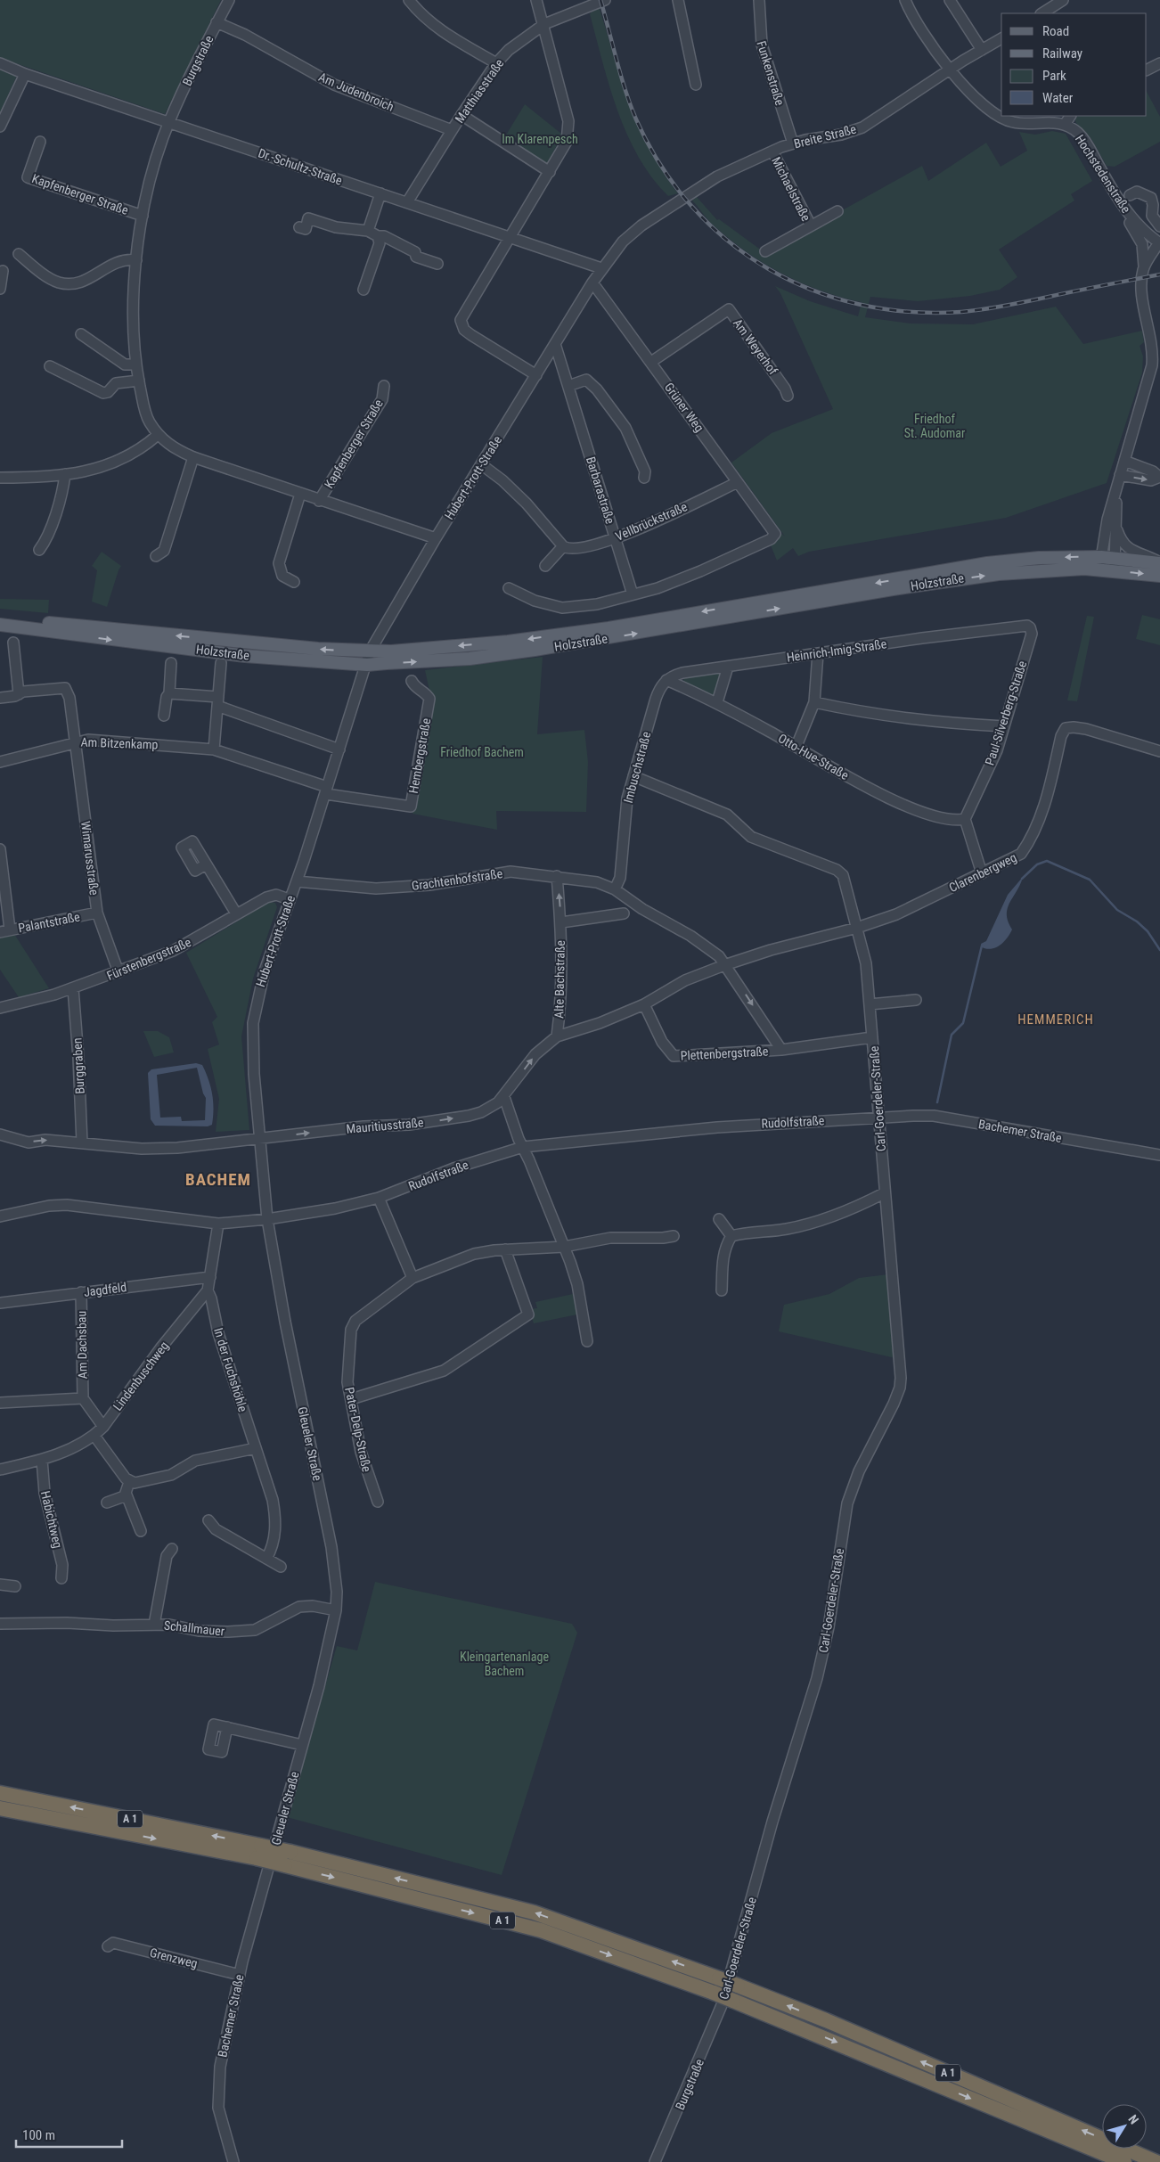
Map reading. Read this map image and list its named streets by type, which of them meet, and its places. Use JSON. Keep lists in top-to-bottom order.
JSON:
{
  "streets": {
    "highway": ["A 1"],
    "main road": ["Holzstraße"],
    "street": [
      "Burgstraße",
      "Funkenstraße",
      "Matthiasstraße",
      "Am Judenbroich",
      "Breite Straße",
      "Dr.-Schultz-Straße",
      "Hochstedenstraße",
      "Michaelstraße",
      "Kapfenberger Straße",
      "Am Weyerhof",
      "Grüner Weg",
      "Hubert-Prott-Straße",
      "Barbarastraße",
      "Vellbrückstraße",
      "Heinrich-Imig-Straße",
      "Paul-Silverberg-Straße",
      "Am Bitzenkamp",
      "Hembergstraße",
      "Otto-Hue-Straße",
      "Imbuschstraße",
      "Wimarusstraße",
      "Clarenbergweg",
      "Grachtenhofstraße",
      "Palantstraße",
      "Fürstenbergstraße",
      "Alte Bachstraße",
      "Plettenbergstraße",
      "Burggraben",
      "Carl-Goerdeler-Straße",
      "Rudolfstraße",
      "Mauritiusstraße",
      "Bachemer Straße",
      "Jagdfeld",
      "Am Dachsbau",
      "In der Fuchshöhle",
      "Lindenbuschweg",
      "Pater-Delp-Straße",
      "Gleueler Straße",
      "Habichtweg",
      "Schallmauer",
      "Grenzweg"
    ]
  },
  "crossings": [
    ["Burgstraße", "Am Judenbroich"],
    ["Burgstraße", "Dr.-Schultz-Straße"],
    ["Burgstraße", "Kapfenberger Straße"],
    ["Burgstraße", "Carl-Goerdeler-Straße"],
    ["Burgstraße", "A 1"],
    ["Funkenstraße", "Breite Straße"],
    ["Matthiasstraße", "Am Judenbroich"],
    ["Matthiasstraße", "Dr.-Schultz-Straße"],
    ["Breite Straße", "Michaelstraße"],
    ["Breite Straße", "Hubert-Prott-Straße"],
    ["Dr.-Schultz-Straße", "Kapfenberger Straße"],
    ["Dr.-Schultz-Straße", "Hubert-Prott-Straße"],
    ["Kapfenberger Straße", "Hubert-Prott-Straße"],
    ["Am Weyerhof", "Grüner Weg"],
    ["Grüner Weg", "Hubert-Prott-Straße"],
    ["Grüner Weg", "Barbarastraße"],
    ["Grüner Weg", "Vellbrückstraße"],
    ["Hubert-Prott-Straße", "Barbarastraße"],
    ["Hubert-Prott-Straße", "Holzstraße"],
    ["Hubert-Prott-Straße", "Am Bitzenkamp"],
    ["Hubert-Prott-Straße", "Hembergstraße"],
    ["Hubert-Prott-Straße", "Grachtenhofstraße"],
    ["Hubert-Prott-Straße", "Fürstenbergstraße"],
    ["Hubert-Prott-Straße", "Mauritiusstraße"],
    ["Hubert-Prott-Straße", "Gleueler Straße"],
    ["Barbarastraße", "Vellbrückstraße"],
    ["Heinrich-Imig-Straße", "Paul-Silverberg-Straße"],
    ["Heinrich-Imig-Straße", "Otto-Hue-Straße"],
    ["Heinrich-Imig-Straße", "Imbuschstraße"],
    ["Paul-Silverberg-Straße", "Otto-Hue-Straße"],
    ["Am Bitzenkamp", "Hembergstraße"],
    ["Am Bitzenkamp", "Wimarusstraße"],
    ["Otto-Hue-Straße", "Imbuschstraße"],
    ["Imbuschstraße", "Grachtenhofstraße"],
    ["Imbuschstraße", "Carl-Goerdeler-Straße"],
    ["Wimarusstraße", "Palantstraße"],
    ["Wimarusstraße", "Fürstenbergstraße"],
    ["Clarenbergweg", "Grachtenhofstraße"],
    ["Clarenbergweg", "Carl-Goerdeler-Straße"],
    ["Clarenbergweg", "Mauritiusstraße"],
    ["Grachtenhofstraße", "Alte Bachstraße"],
    ["Grachtenhofstraße", "Plettenbergstraße"],
    ["Grachtenhofstraße", "Mauritiusstraße"],
    ["Fürstenbergstraße", "Burggraben"],
    ["Alte Bachstraße", "Mauritiusstraße"],
    ["Plettenbergstraße", "Mauritiusstraße"],
    ["Burggraben", "Mauritiusstraße"],
    ["Carl-Goerdeler-Straße", "Rudolfstraße"],
    ["Carl-Goerdeler-Straße", "Bachemer Straße"],
    ["Carl-Goerdeler-Straße", "A 1"],
    ["Rudolfstraße", "Bachemer Straße"],
    ["Rudolfstraße", "Lindenbuschweg"],
    ["Rudolfstraße", "Gleueler Straße"],
    ["Mauritiusstraße", "Gleueler Straße"],
    ["Bachemer Straße", "Gleueler Straße"],
    ["Bachemer Straße", "Grenzweg"],
    ["Jagdfeld", "Am Dachsbau"],
    ["Jagdfeld", "Lindenbuschweg"],
    ["In der Fuchshöhle", "Lindenbuschweg"],
    ["Lindenbuschweg", "Habichtweg"],
    ["Gleueler Straße", "Schallmauer"]
  ],
  "one_way": ["Mauritiusstraße"],
  "districts": ["HEMMERICH", "BACHEM"],
  "parks": [
    "Im Klarenpesch",
    "Friedhof St. Audomar",
    "Friedhof Bachem",
    "Kleingartenanlage Bachem"
  ],
  "legend": [
    "Road",
    "Railway",
    "Park",
    "Water"
  ],
  "scale_bar": "100 m",
  "north": "top right"
}
